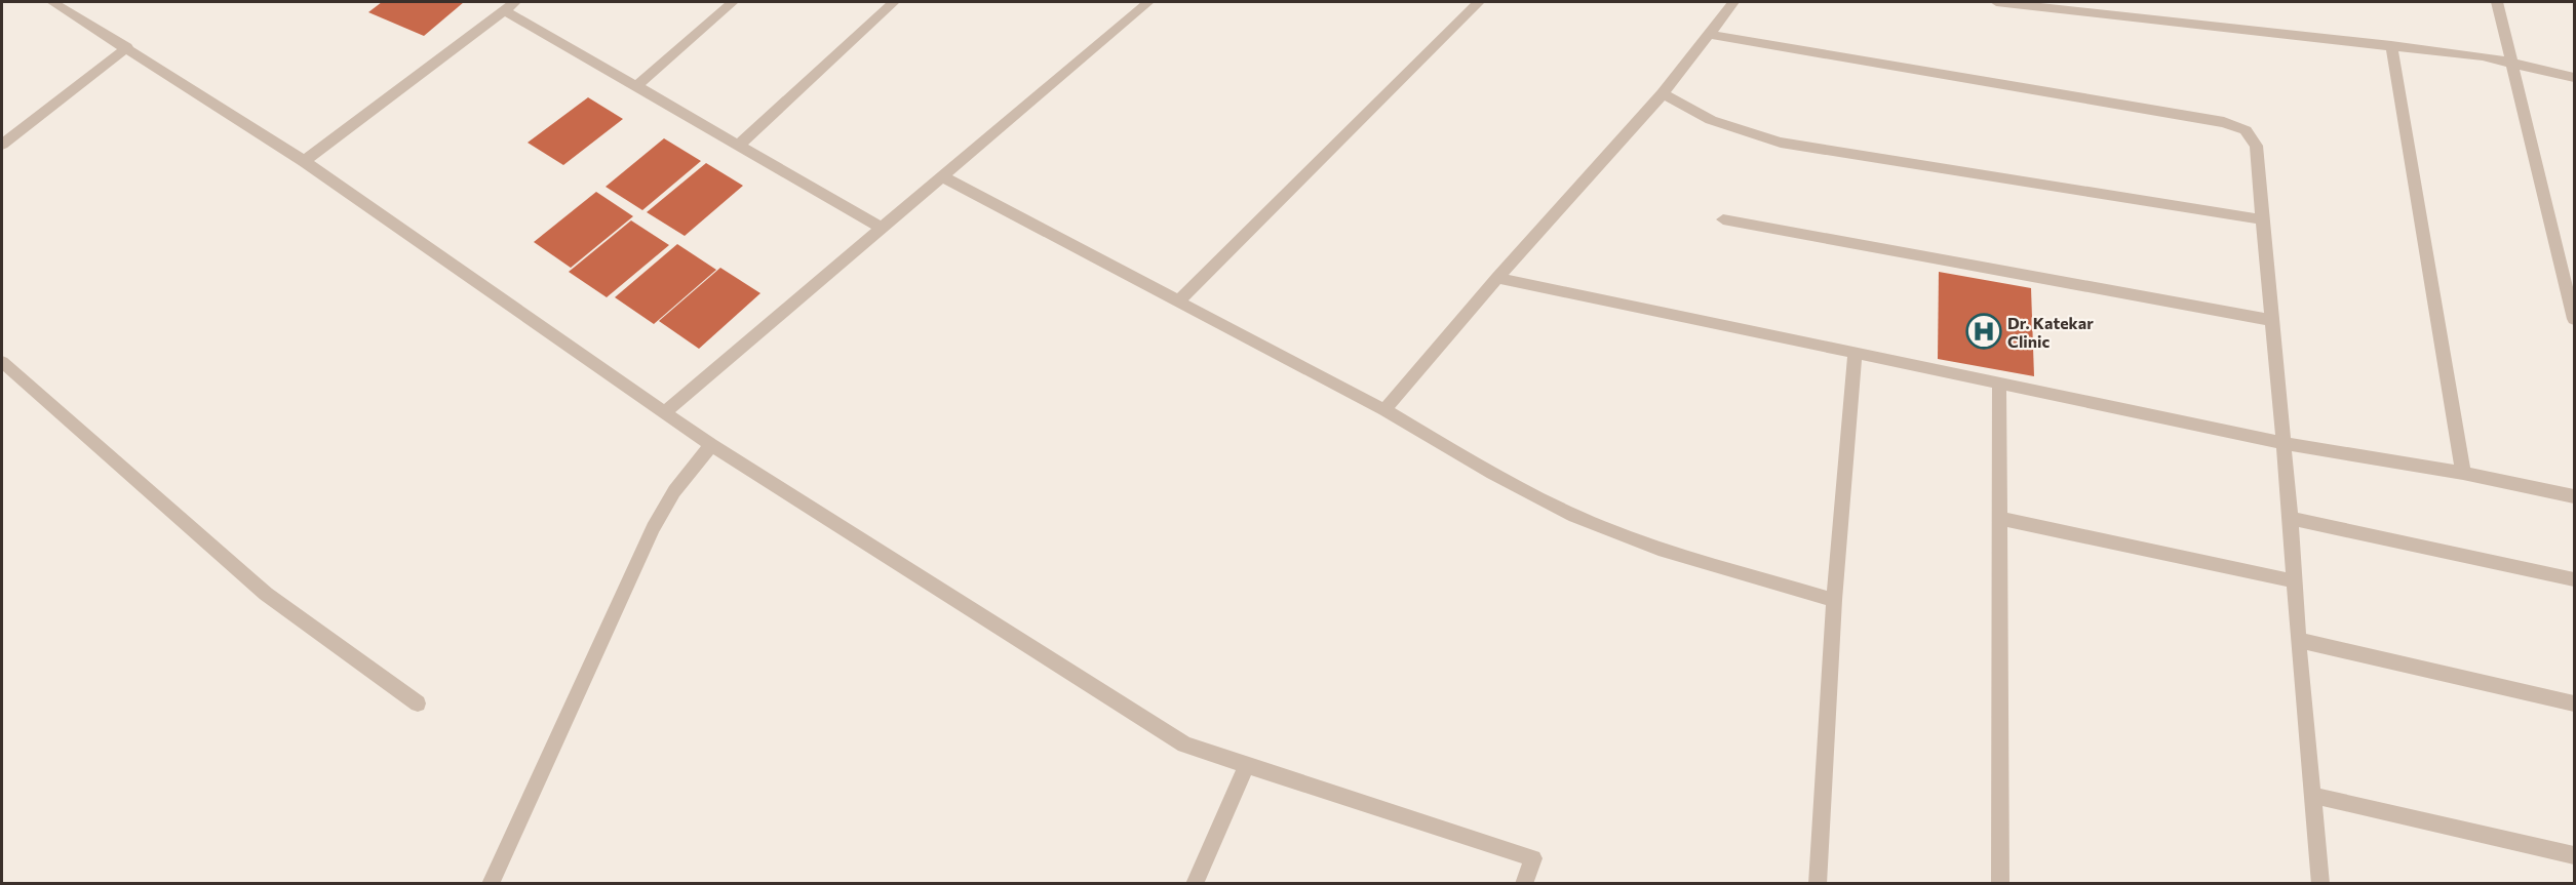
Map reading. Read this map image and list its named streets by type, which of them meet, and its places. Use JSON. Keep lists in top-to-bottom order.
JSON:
{
  "places": {
    "hospital": ["Dr. Katekar Clinic"]
  }
}
